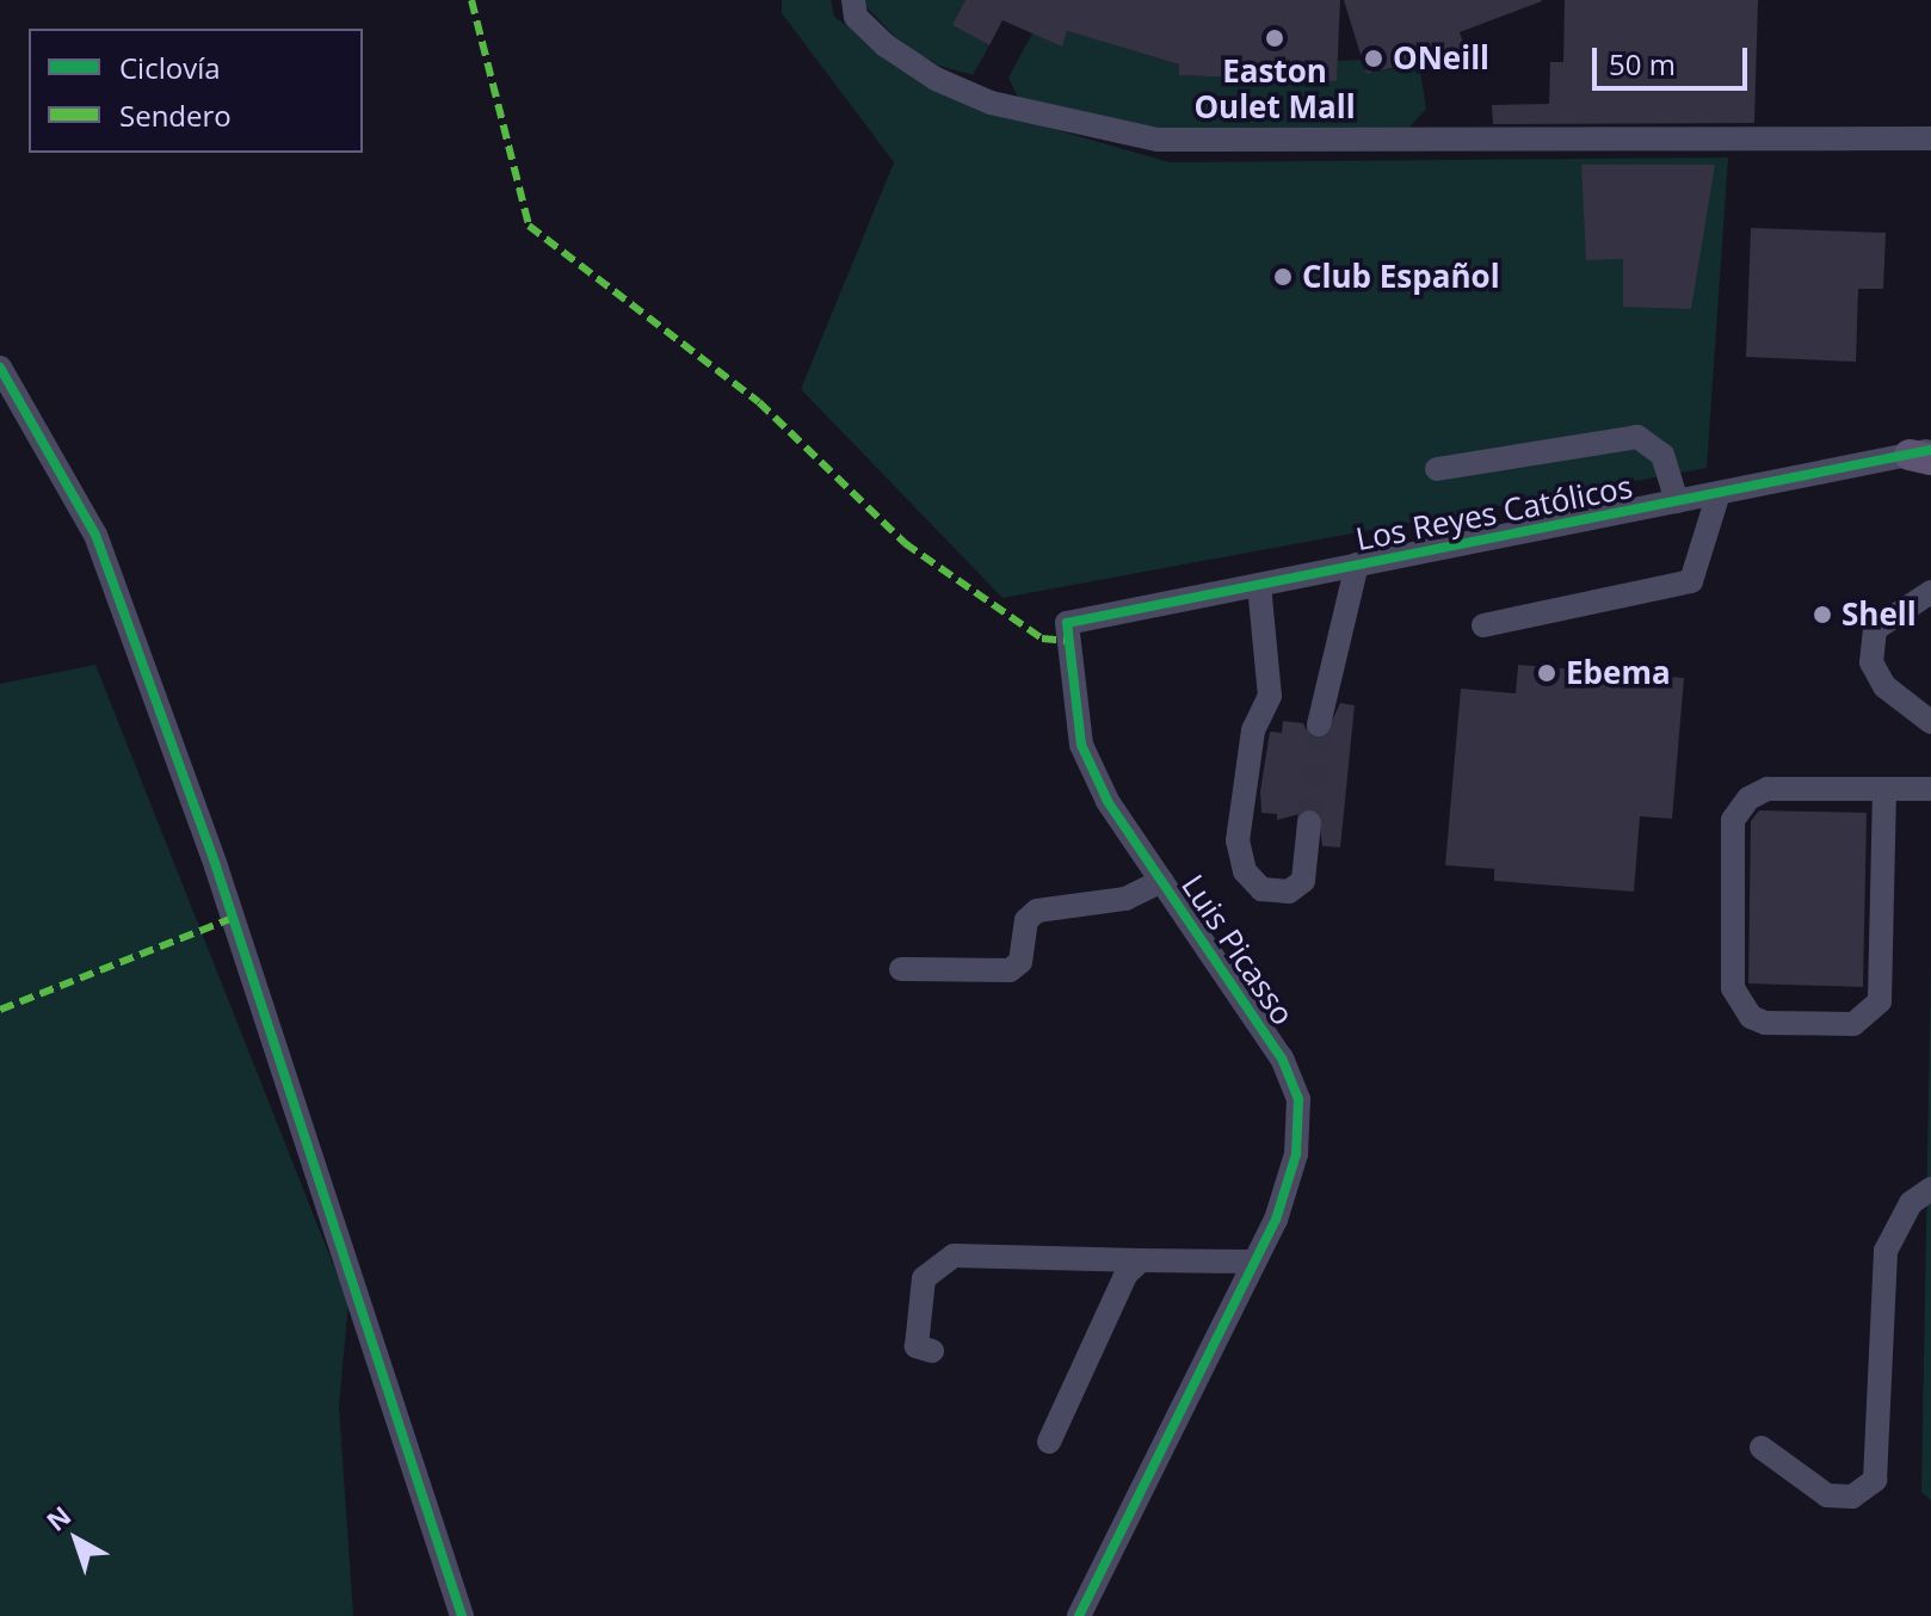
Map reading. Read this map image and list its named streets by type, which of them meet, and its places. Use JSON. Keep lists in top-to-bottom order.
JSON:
{
  "streets": {
    "street": ["Los Reyes Católicos", "Luis Picasso"]
  },
  "crossings": [
    ["Los Reyes Católicos", "Luis Picasso"]
  ],
  "places": [
    "Easton Oulet Mall",
    "ONeill",
    "Club Español",
    "Shell",
    "Ebema"
  ],
  "legend": ["Ciclovía", "Sendero"],
  "scale_bar": "50 m",
  "north": "top left"
}
